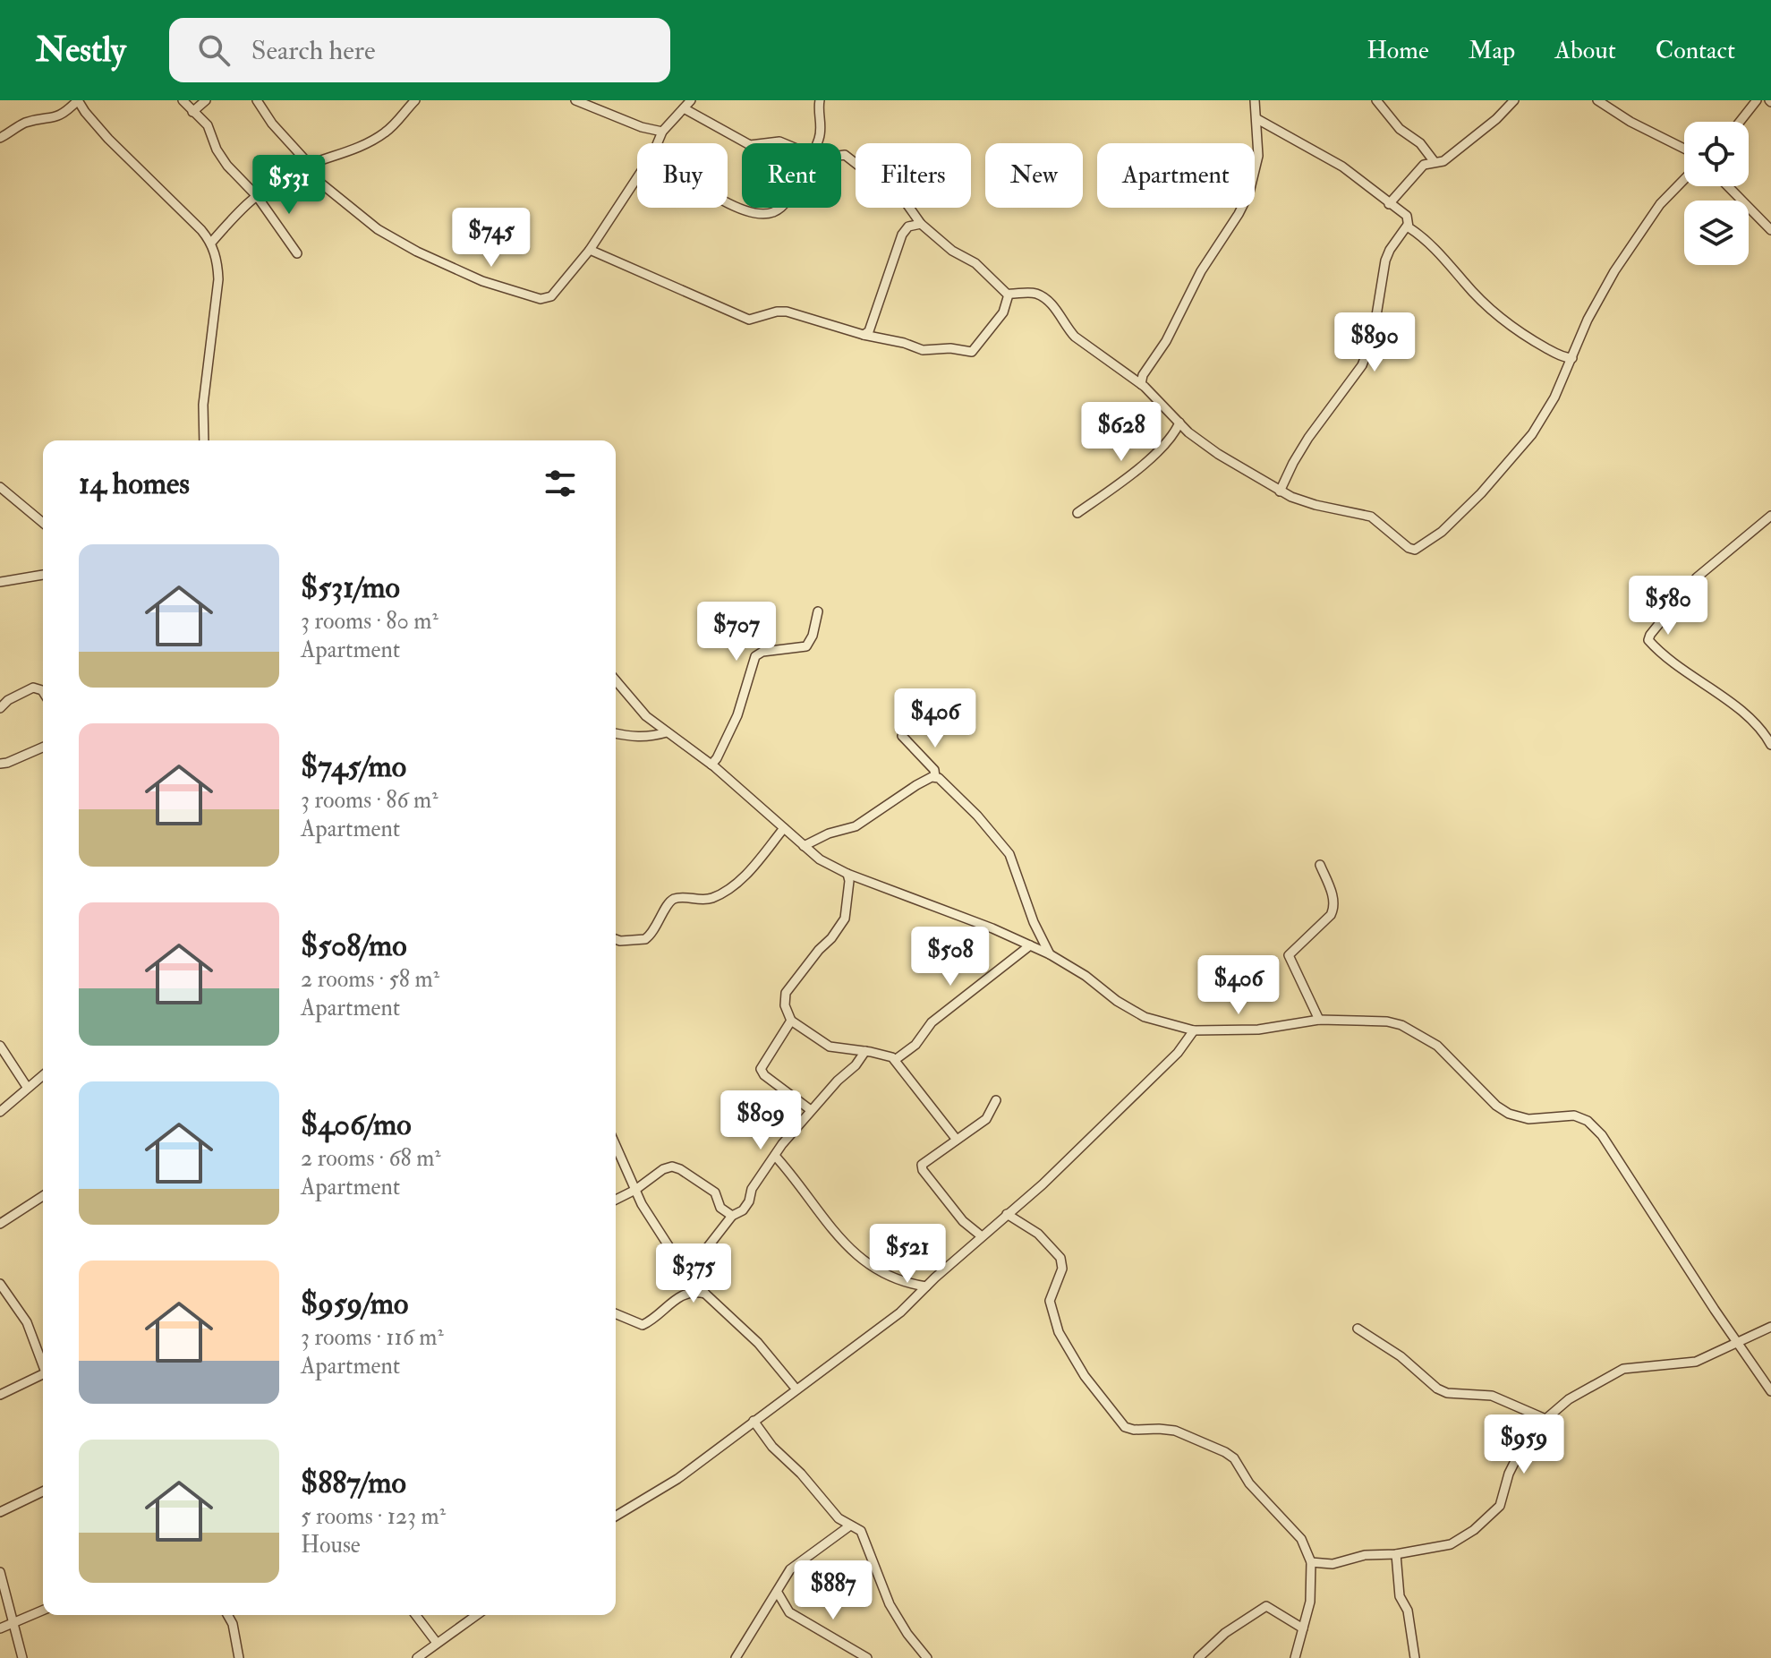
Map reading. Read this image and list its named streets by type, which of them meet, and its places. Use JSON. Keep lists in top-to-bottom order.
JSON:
{
  "page": {
    "header": "Nestly",
    "search": "Search here",
    "nav": [
      "Home",
      "Map",
      "About",
      "Contact"
    ],
    "chip": [
      "Buy",
      "Rent",
      "Filters",
      "New",
      "Apartment"
    ],
    "price": [
      "$531",
      "$745",
      "$890",
      "$628",
      "$580",
      "$707",
      "$406",
      "$508",
      "$406",
      "$809",
      "$521",
      "$375",
      "$959",
      "$887"
    ],
    "heading": "14 homes",
    "list": [
      {
        "name": "$531/mo",
        "note": "3 rooms · 80 m² · Apartment"
      },
      {
        "name": "$745/mo",
        "note": "3 rooms · 86 m² · Apartment"
      },
      {
        "name": "$508/mo",
        "note": "2 rooms · 58 m² · Apartment"
      },
      {
        "name": "$406/mo",
        "note": "2 rooms · 68 m² · Apartment"
      },
      {
        "name": "$959/mo",
        "note": "3 rooms · 116 m² · Apartment"
      },
      {
        "name": "$887/mo",
        "note": "5 rooms · 123 m² · House"
      }
    ]
  }
}
